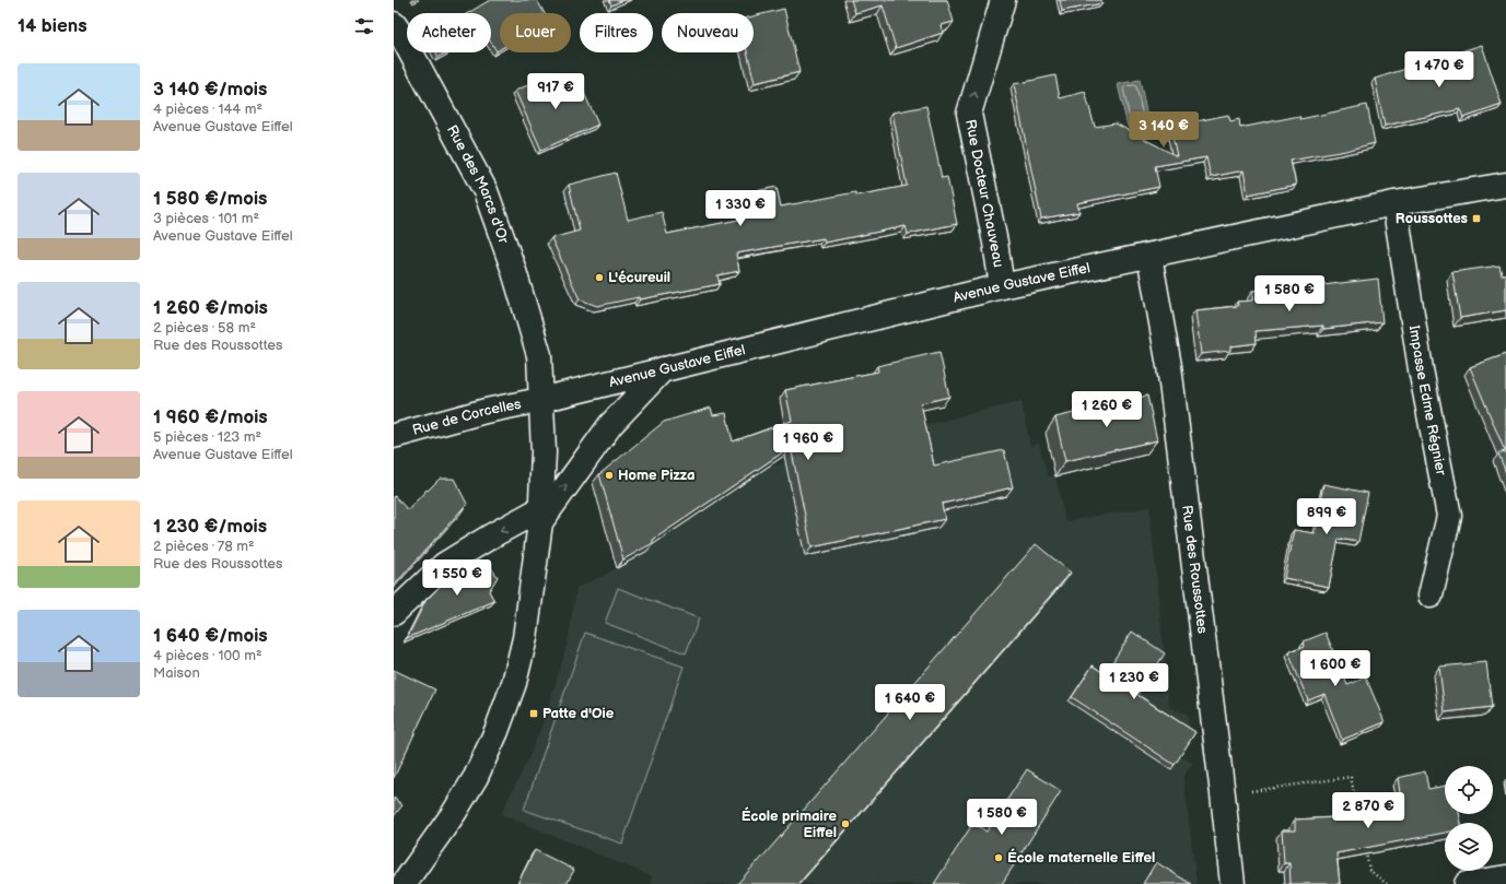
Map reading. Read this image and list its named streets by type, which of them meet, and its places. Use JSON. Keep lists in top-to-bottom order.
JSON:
{
  "streets": {
    "street": [
      "Rue des Marcs d'Or",
      "Rue Docteur Chauveau",
      "Avenue Gustave Eiffel",
      "Impasse Edme Régnier",
      "Rue de Corcelles",
      "Rue des Roussottes"
    ]
  },
  "crossings": [
    ["Rue des Marcs d'Or", "Avenue Gustave Eiffel"],
    ["Rue des Marcs d'Or", "Rue de Corcelles"],
    ["Rue Docteur Chauveau", "Avenue Gustave Eiffel"],
    ["Avenue Gustave Eiffel", "Impasse Edme Régnier"],
    ["Avenue Gustave Eiffel", "Rue de Corcelles"],
    ["Avenue Gustave Eiffel", "Rue des Roussottes"]
  ],
  "one_way": ["Rue Docteur Chauveau"],
  "places": {
    "transit": ["Roussottes", "Patte d'Oie"],
    "other": [
      "L'écureuil",
      "Home Pizza",
      "École primaire Eiffel",
      "École maternelle Eiffel"
    ]
  },
  "page": {
    "heading": "14 biens",
    "chip": [
      "Acheter",
      "Louer",
      "Filtres",
      "Nouveau"
    ],
    "price": [
      "1 470 €",
      "917 €",
      "3 140 €",
      "1 330 €",
      "1 580 €",
      "1 260 €",
      "1 960 €",
      "899 €",
      "1 550 €",
      "1 600 €",
      "1 230 €",
      "1 640 €",
      "2 870 €",
      "1 580 €"
    ],
    "list": [
      {
        "name": "3 140 €/mois",
        "note": "4 pièces · 144 m² · Avenue Gustave Eiffel"
      },
      {
        "name": "1 580 €/mois",
        "note": "3 pièces · 101 m² · Avenue Gustave Eiffel"
      },
      {
        "name": "1 260 €/mois",
        "note": "2 pièces · 58 m² · Rue des Roussottes"
      },
      {
        "name": "1 960 €/mois",
        "note": "5 pièces · 123 m² · Avenue Gustave Eiffel"
      },
      {
        "name": "1 230 €/mois",
        "note": "2 pièces · 78 m² · Rue des Roussottes"
      },
      {
        "name": "1 640 €/mois",
        "note": "4 pièces · 100 m² · Maison"
      }
    ]
  }
}
